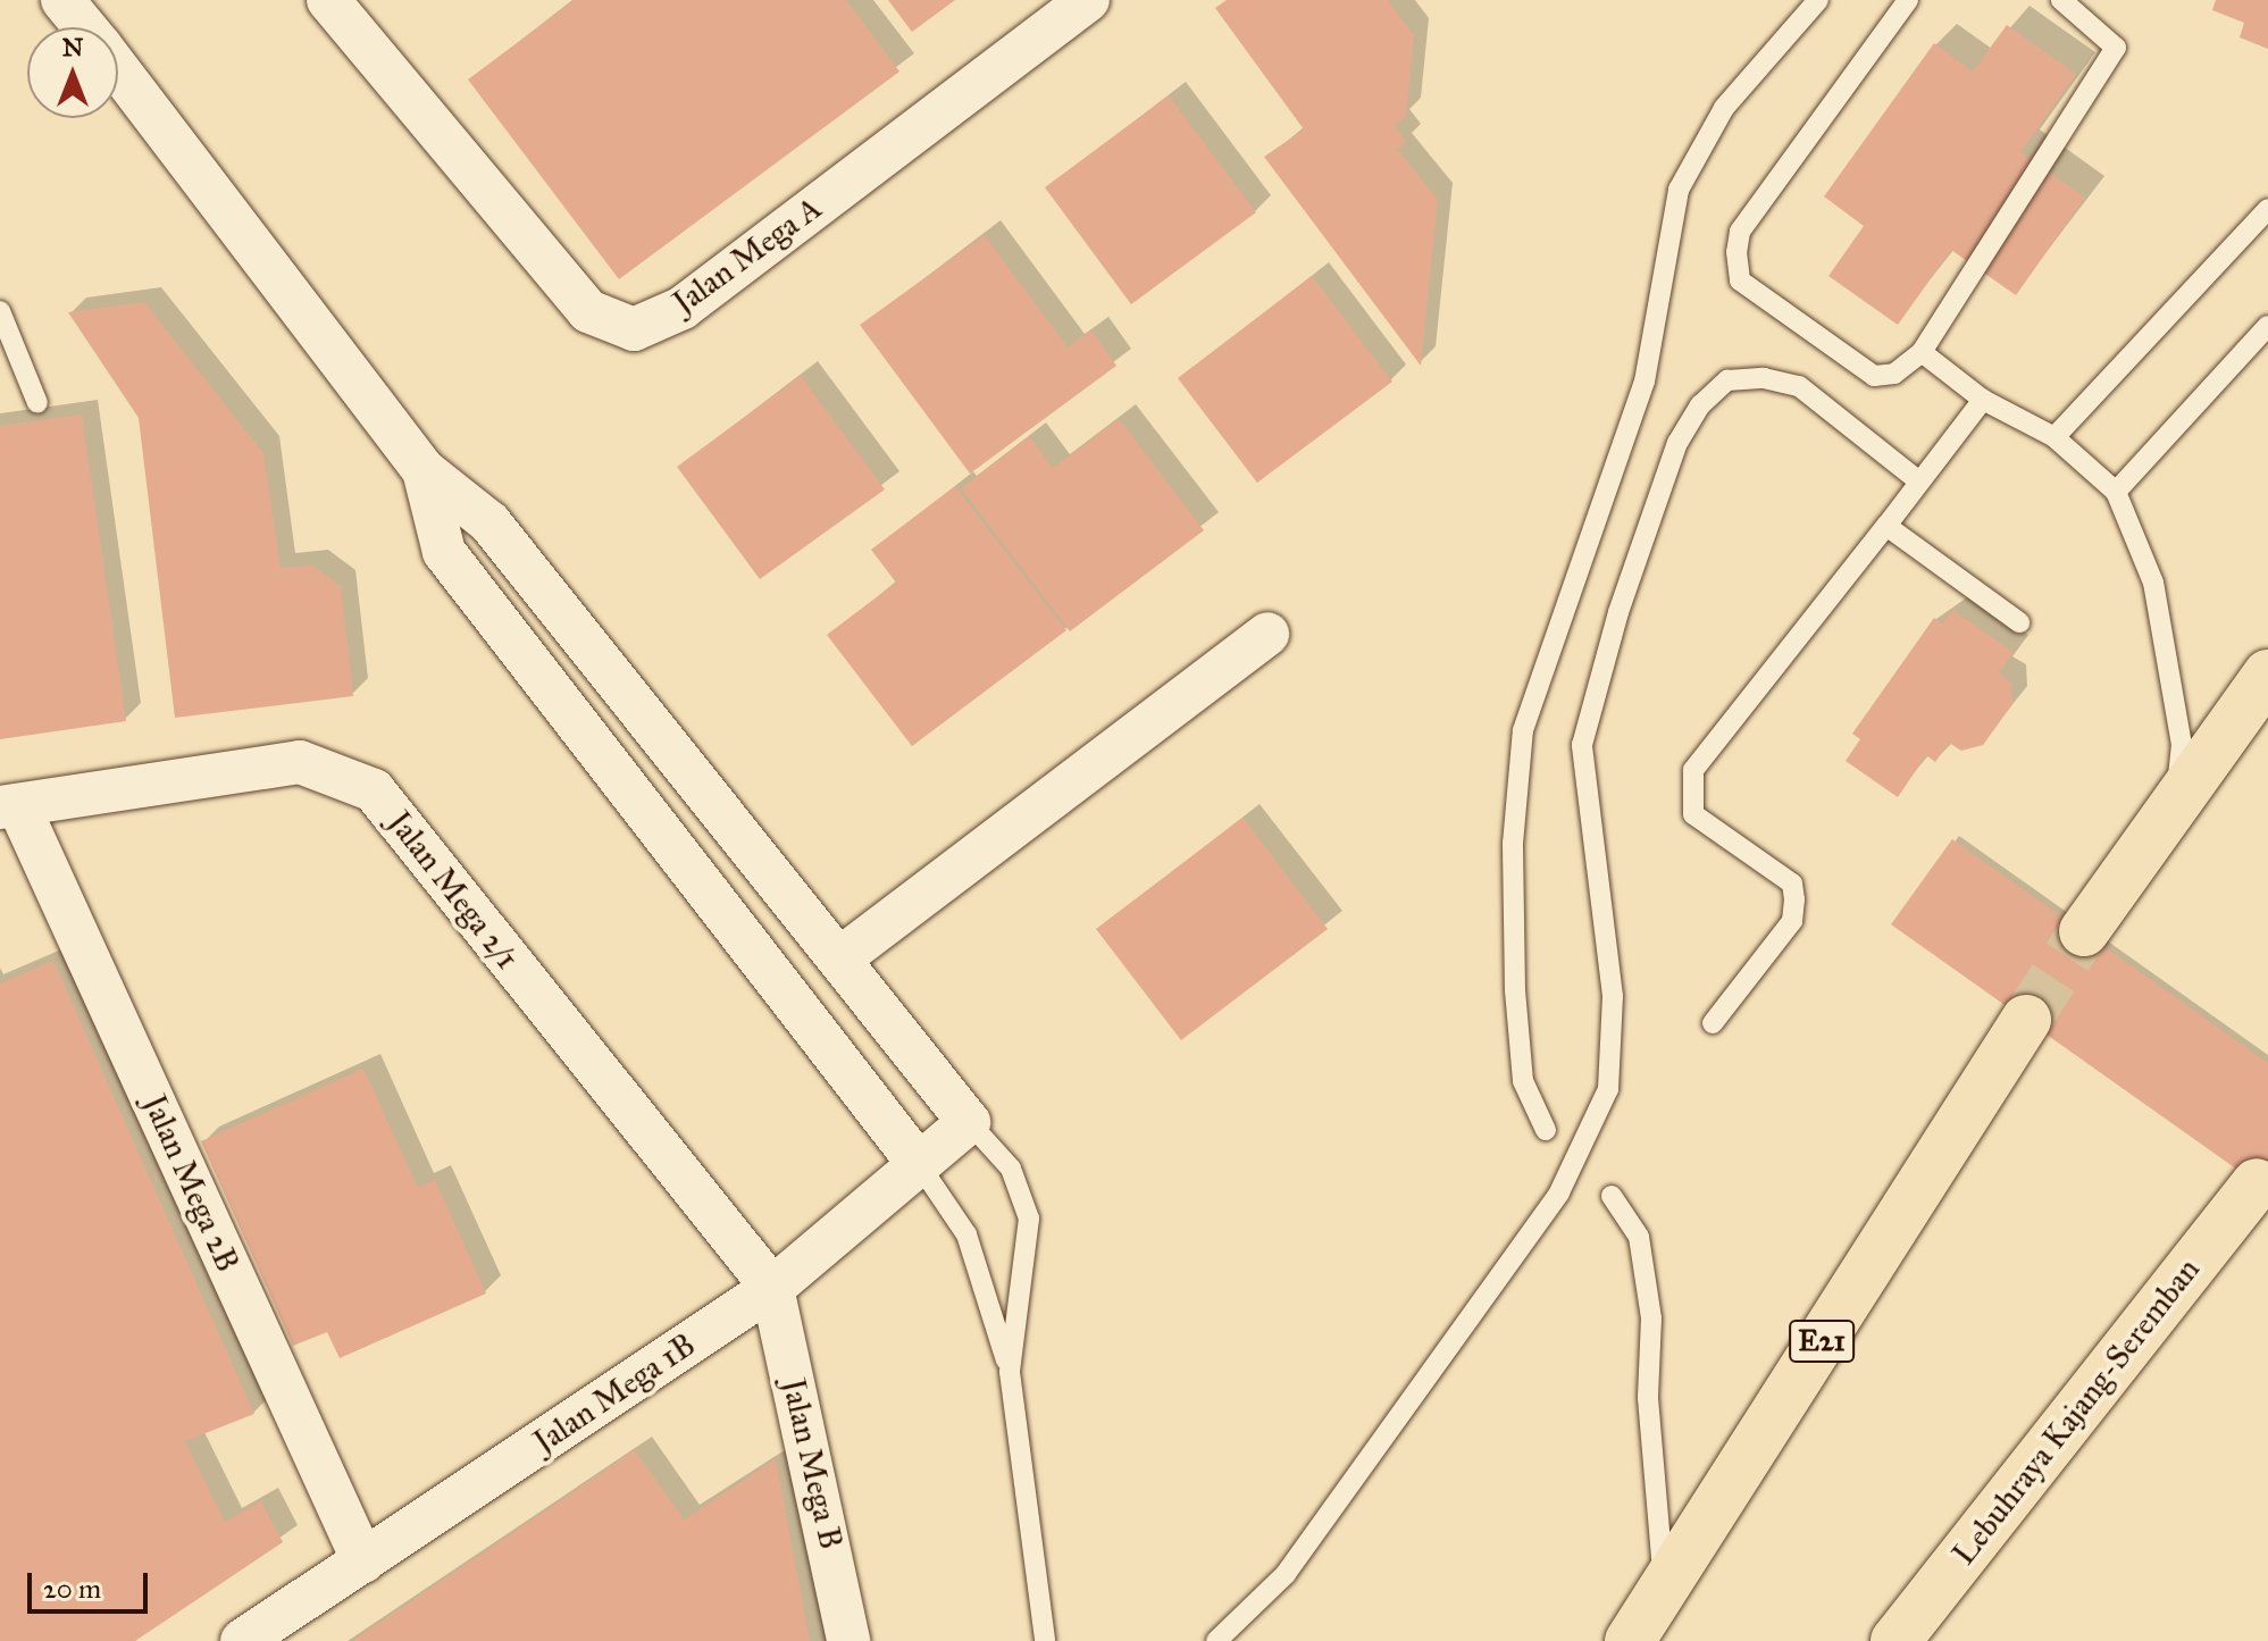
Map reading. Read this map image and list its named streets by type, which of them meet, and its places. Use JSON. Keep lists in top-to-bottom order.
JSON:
{
  "streets": {
    "highway": ["E21", "Lebuhraya Kajang-Seremban"],
    "street": [
      "Jalan Mega A",
      "Jalan Mega 2/1",
      "Jalan Mega 2B",
      "Jalan Mega 1B",
      "Jalan Mega B"
    ]
  },
  "crossings": [
    ["Jalan Mega 2/1", "Jalan Mega 2B"],
    ["Jalan Mega 2/1", "Jalan Mega 1B"],
    ["Jalan Mega 2/1", "Jalan Mega B"],
    ["Jalan Mega 2B", "Jalan Mega 1B"],
    ["Jalan Mega 1B", "Jalan Mega B"]
  ],
  "scale_bar": "20 m",
  "north": "top"
}
